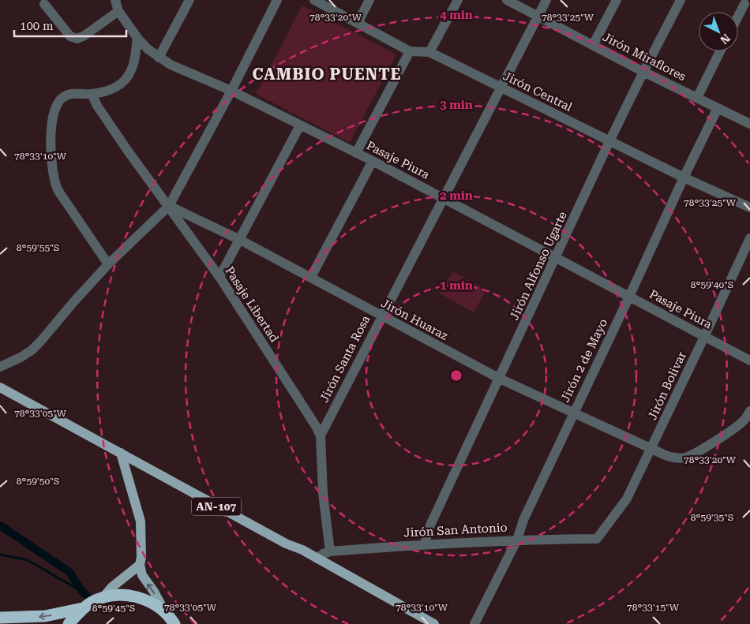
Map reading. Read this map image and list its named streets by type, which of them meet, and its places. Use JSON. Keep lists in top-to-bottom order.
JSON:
{
  "streets": {
    "main road": ["AN-107"],
    "street": [
      "Jirón Miraflores",
      "Jirón Central",
      "Pasaje Piura",
      "Jirón Alfonso Ugarte",
      "Pasaje Libertad",
      "Jirón Huaraz",
      "Jirón Santa Rosa",
      "Jirón 2 de Mayo",
      "Jirón Bolivar",
      "Jirón San Antonio"
    ]
  },
  "crossings": [
    ["Jirón Miraflores", "Jirón Alfonso Ugarte"],
    ["Jirón Miraflores", "Jirón Santa Rosa"],
    ["Jirón Miraflores", "Jirón 2 de Mayo"],
    ["Jirón Central", "Jirón Alfonso Ugarte"],
    ["Jirón Central", "Jirón Santa Rosa"],
    ["Jirón Central", "Jirón 2 de Mayo"],
    ["Pasaje Piura", "Jirón Alfonso Ugarte"],
    ["Pasaje Piura", "Jirón Santa Rosa"],
    ["Pasaje Piura", "Jirón 2 de Mayo"],
    ["Pasaje Piura", "Jirón Bolivar"],
    ["Jirón Alfonso Ugarte", "Jirón Huaraz"],
    ["Jirón Alfonso Ugarte", "Jirón San Antonio"],
    ["Pasaje Libertad", "Jirón Huaraz"],
    ["Pasaje Libertad", "Jirón Santa Rosa"],
    ["Pasaje Libertad", "Jirón San Antonio"],
    ["Jirón Huaraz", "Jirón Santa Rosa"],
    ["Jirón Huaraz", "Jirón 2 de Mayo"],
    ["Jirón Huaraz", "Jirón Bolivar"],
    ["Jirón 2 de Mayo", "Jirón San Antonio"],
    ["Jirón Bolivar", "Jirón San Antonio"],
    ["AN-107", "Jirón San Antonio"]
  ],
  "districts": ["CAMBIO PUENTE"],
  "scale_bar": "100 m",
  "north": "bottom right",
  "coordinates": [
    "78°33'20\"W",
    "78°33'25\"W",
    "78°33'10\"W",
    "8°59'55\"S",
    "8°59'40\"S",
    "78°33'05\"W",
    "8°59'50\"S",
    "8°59'35\"S",
    "78°33'15\"W",
    "8°59'45\"S"
  ],
  "rings": [
    "4 min",
    "3 min",
    "2 min",
    "1 min"
  ]
}
